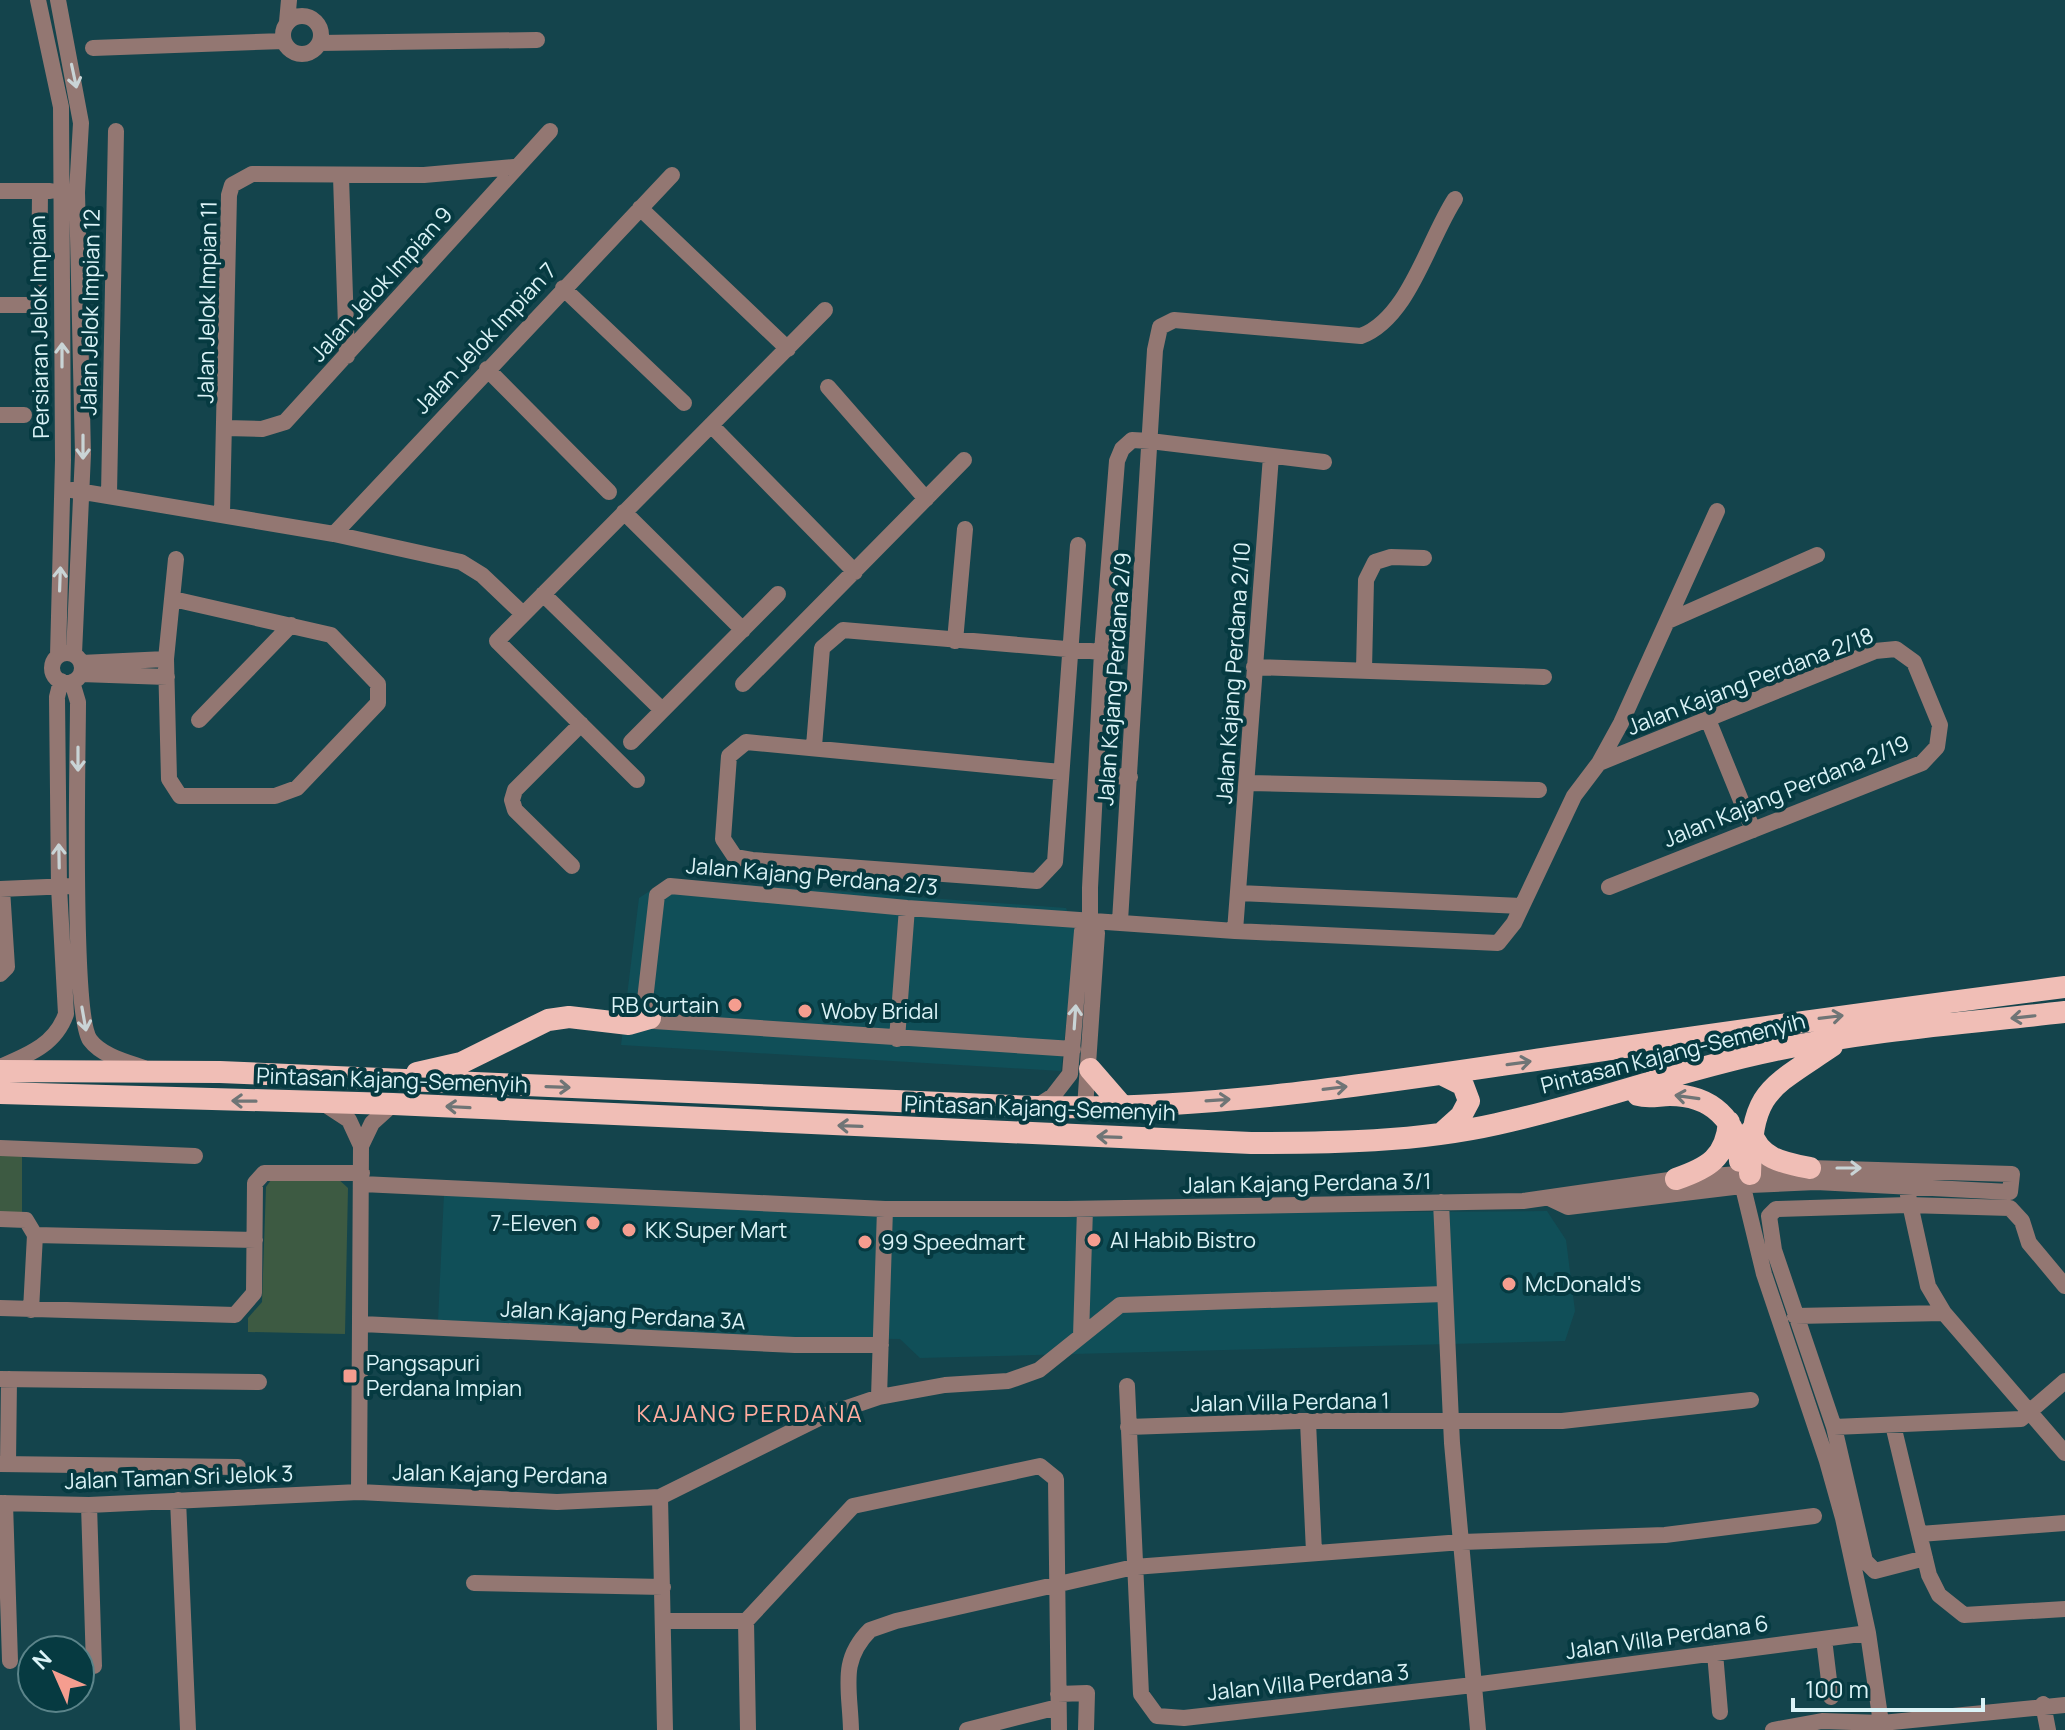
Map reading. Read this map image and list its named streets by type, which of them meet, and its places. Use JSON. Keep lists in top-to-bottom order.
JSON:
{
  "streets": {
    "highway": ["Pintasan Kajang-Semenyih"],
    "street": [
      "Jalan Jelok Impian 9",
      "Jalan Jelok Impian 11",
      "Jalan Jelok Impian 12",
      "Persiaran Jelok Impian",
      "Jalan Jelok Impian 7",
      "Jalan Kajang Perdana 2/10",
      "Jalan Kajang Perdana 2/9",
      "Jalan Kajang Perdana 2/18",
      "Jalan Kajang Perdana 2/19",
      "Jalan Kajang Perdana 2/3",
      "Jalan Kajang Perdana 3/1",
      "Jalan Kajang Perdana 3A",
      "Jalan Villa Perdana 1",
      "Jalan Kajang Perdana",
      "Jalan Taman Sri Jelok 3",
      "Jalan Villa Perdana 6",
      "Jalan Villa Perdana 3"
    ]
  },
  "crossings": [
    ["Jalan Jelok Impian 9", "Jalan Jelok Impian 11"],
    ["Persiaran Jelok Impian", "Pintasan Kajang-Semenyih"],
    ["Jalan Kajang Perdana 2/10", "Jalan Kajang Perdana 2/3"],
    ["Jalan Kajang Perdana 2/9", "Jalan Kajang Perdana 2/3"],
    ["Jalan Kajang Perdana 2/18", "Jalan Kajang Perdana 2/19"],
    ["Jalan Kajang Perdana", "Jalan Taman Sri Jelok 3"],
    ["Jalan Villa Perdana 6", "Jalan Villa Perdana 3"]
  ],
  "districts": ["KAJANG PERDANA"],
  "places": {
    "other": [
      "RB Curtain",
      "Woby Bridal",
      "7-Eleven",
      "KK Super Mart",
      "Al Habib Bistro",
      "99 Speedmart",
      "McDonald's"
    ],
    "transit": ["Pangsapuri Perdana Impian"]
  },
  "scale_bar": "100 m",
  "north": "top left"
}
